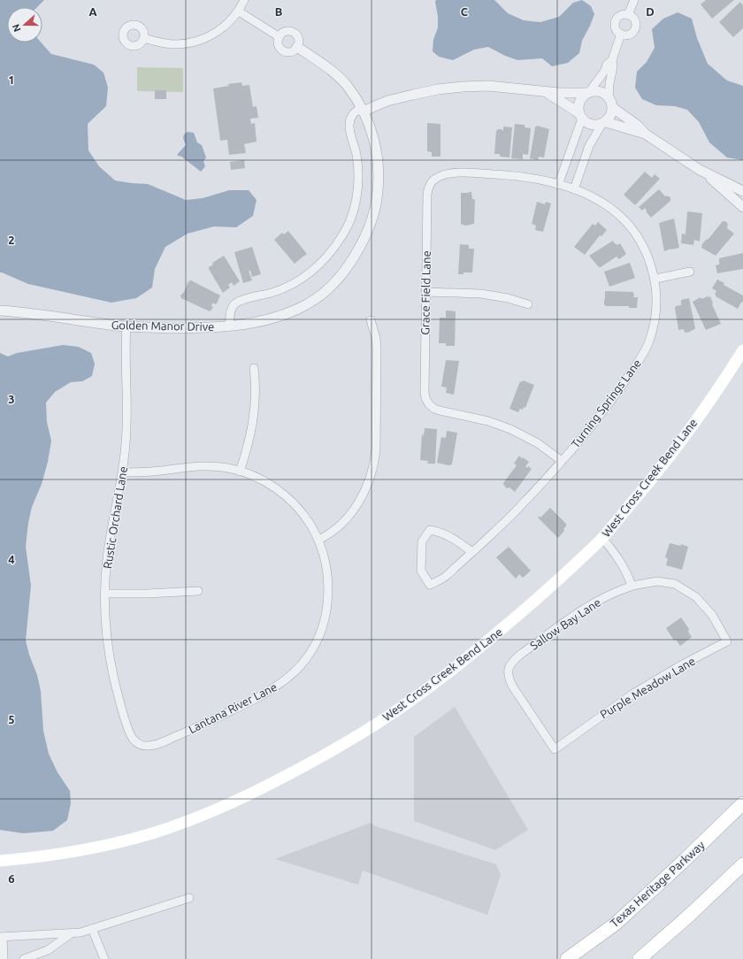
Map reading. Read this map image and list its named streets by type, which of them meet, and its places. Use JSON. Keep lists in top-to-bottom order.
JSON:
{
  "streets": {
    "main road": ["West Cross Creek Bend Lane", "Texas Heritage Parkway"],
    "street": [
      "Grace Field Lane",
      "Golden Manor Drive",
      "Turning Springs Lane",
      "Rustic Orchard Lane",
      "Sallow Bay Lane",
      "Purple Meadow Lane",
      "Lantana River Lane"
    ]
  },
  "crossings": [
    ["Grace Field Lane", "Turning Springs Lane"],
    ["Golden Manor Drive", "Rustic Orchard Lane"],
    ["Rustic Orchard Lane", "Lantana River Lane"],
    ["Sallow Bay Lane", "Purple Meadow Lane"]
  ],
  "north": "left",
  "grid": {
    "columns": [
      "A",
      "B",
      "C",
      "D"
    ],
    "rows": [
      "1",
      "2",
      "3",
      "4",
      "5",
      "6"
    ]
  }
}
